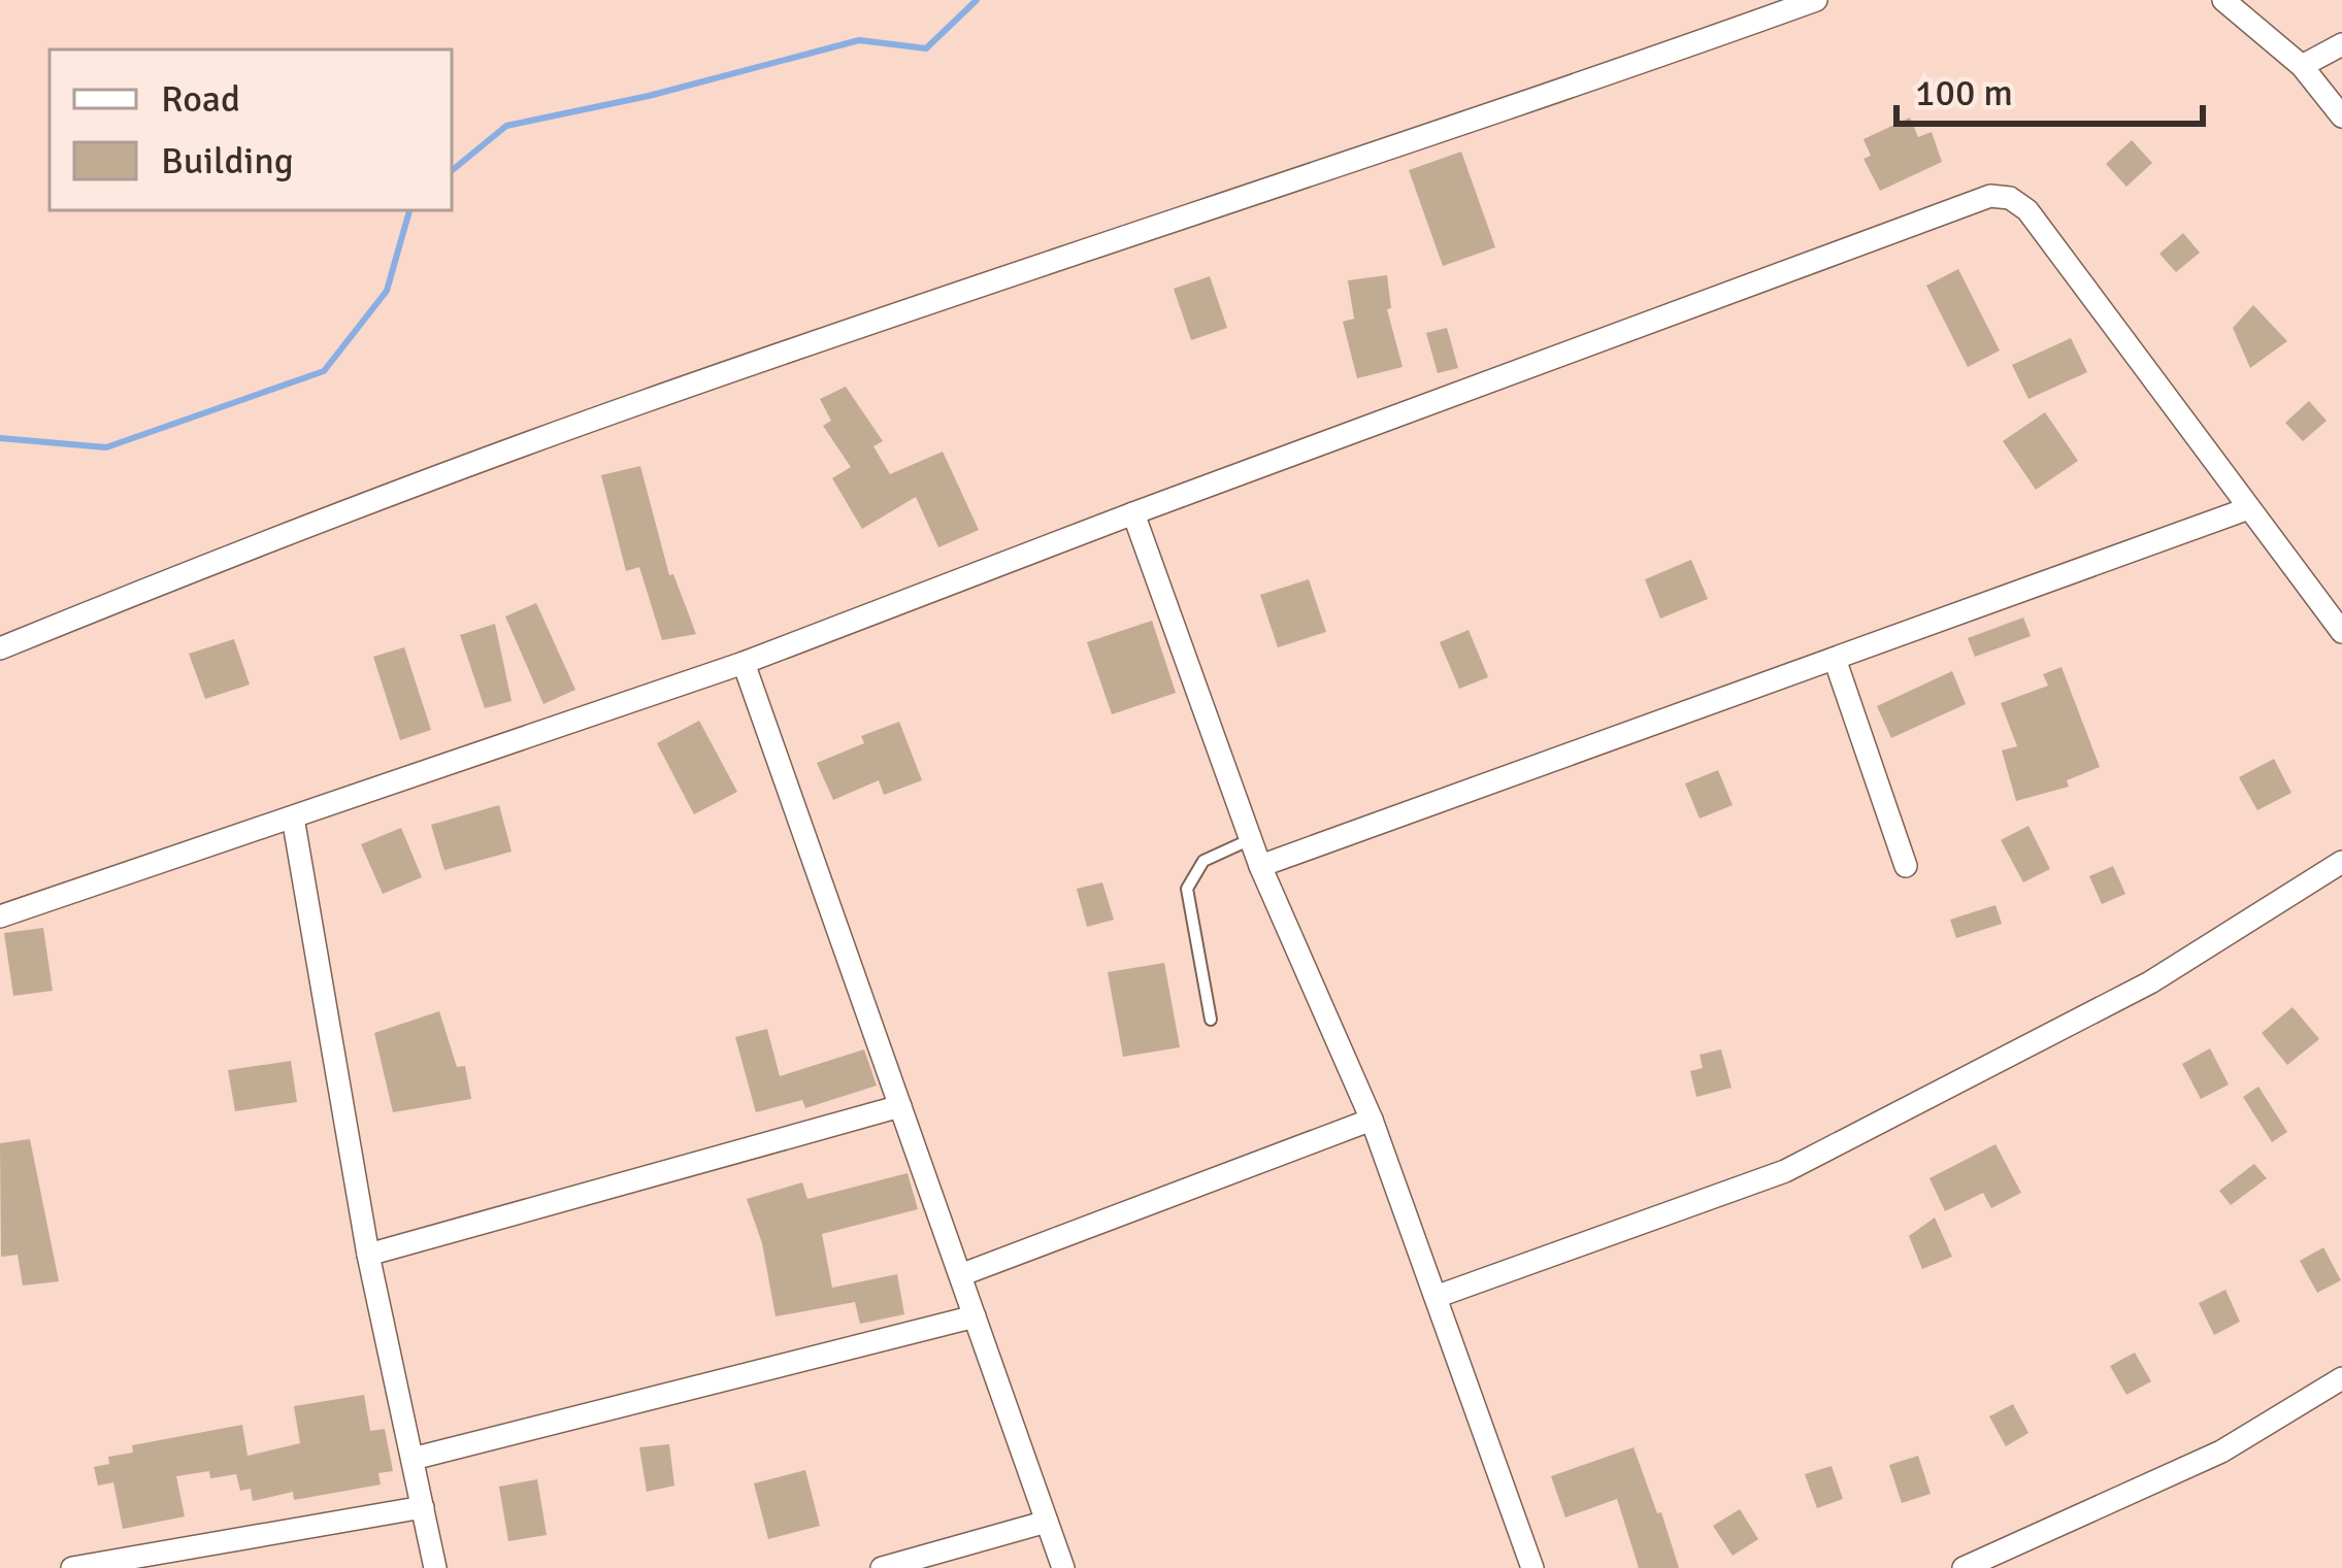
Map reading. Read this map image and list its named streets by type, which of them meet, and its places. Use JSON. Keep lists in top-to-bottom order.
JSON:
{
  "legend": ["Road", "Building"],
  "scale_bar": "100 m"
}
